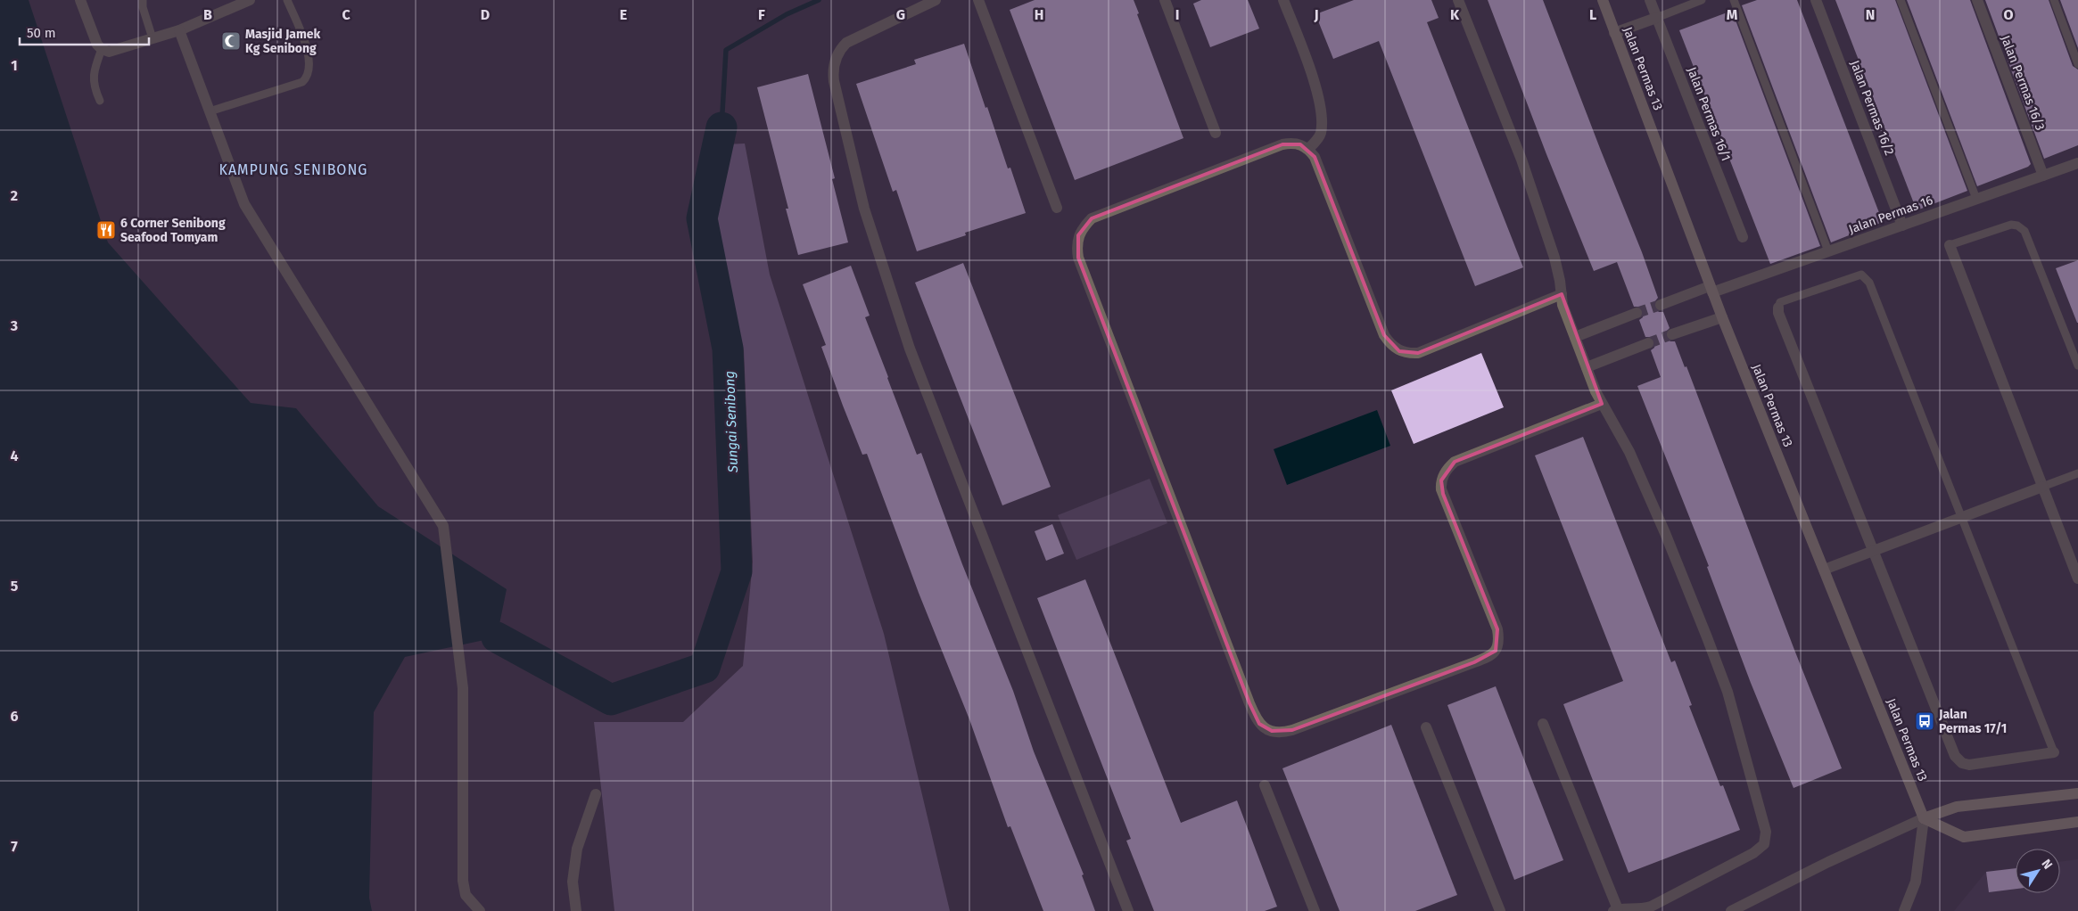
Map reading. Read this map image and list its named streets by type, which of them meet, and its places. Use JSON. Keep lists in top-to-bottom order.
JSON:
{
  "streets": {
    "main road": ["Jalan Permas 13"],
    "street": [
      "Jalan Permas 16/3",
      "Jalan Permas 16/2",
      "Jalan Permas 16/1",
      "Jalan Permas 16"
    ]
  },
  "crossings": [
    ["Jalan Permas 13", "Jalan Permas 16"],
    ["Jalan Permas 16/3", "Jalan Permas 16"],
    ["Jalan Permas 16/2", "Jalan Permas 16"]
  ],
  "districts": ["KAMPUNG SENIBONG"],
  "water": ["Sungai Senibong"],
  "places": {
    "mosque": ["Masjid Jamek Kg Senibong"],
    "restaurant": ["6 Corner Senibong Seafood Tomyam"],
    "bus stop": ["Jalan Permas 17/1"]
  },
  "scale_bar": "50 m",
  "north": "top right",
  "grid": {
    "columns": [
      "B",
      "C",
      "D",
      "E",
      "F",
      "G",
      "H",
      "I",
      "J",
      "K",
      "L",
      "M",
      "N",
      "O"
    ],
    "rows": [
      "1",
      "2",
      "3",
      "4",
      "5",
      "6",
      "7"
    ]
  }
}
